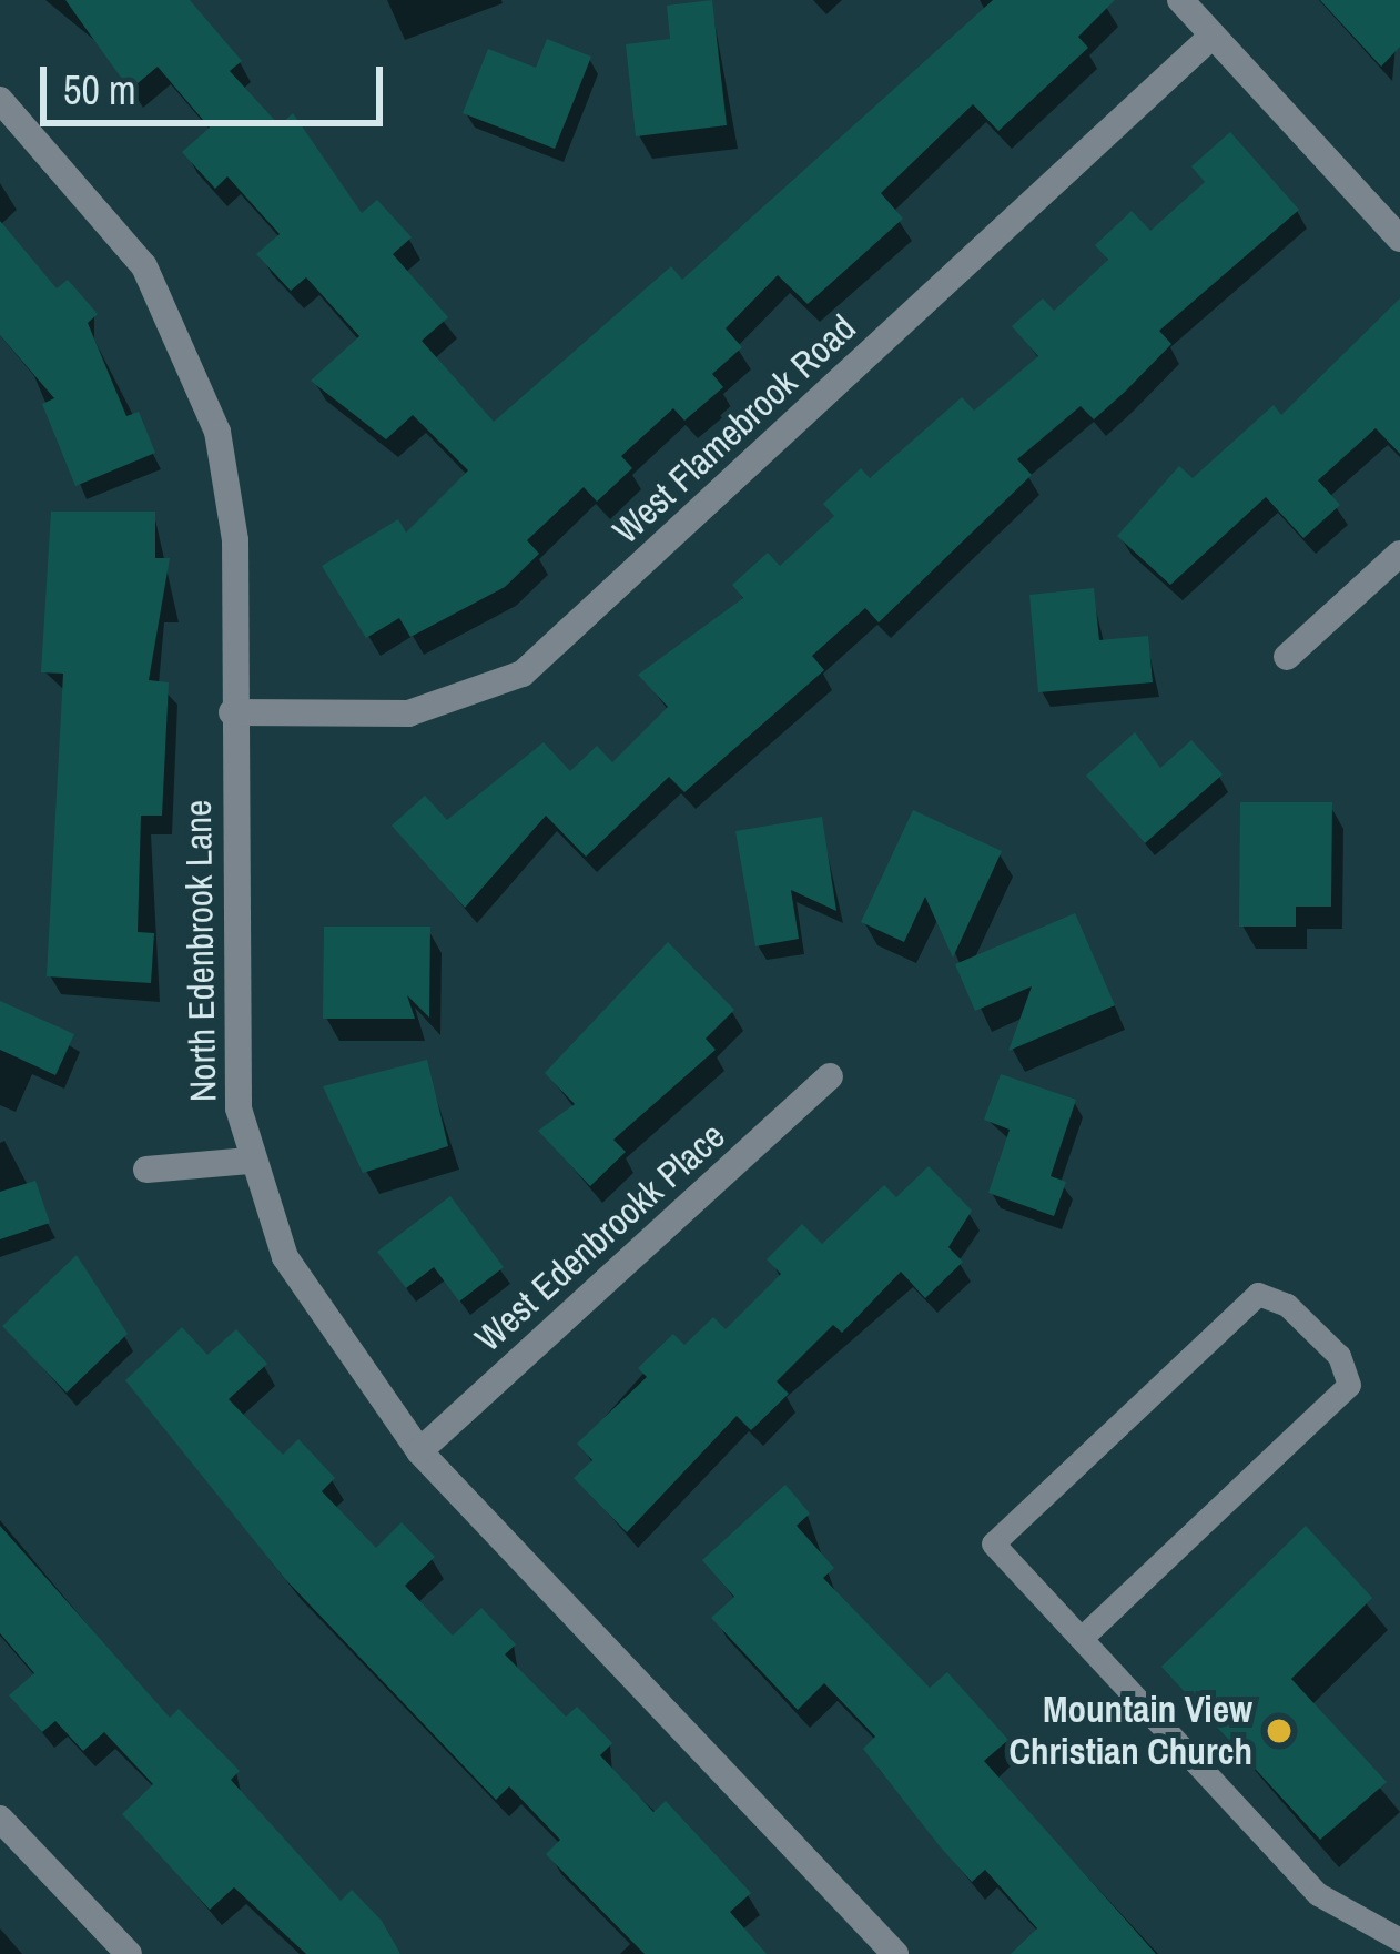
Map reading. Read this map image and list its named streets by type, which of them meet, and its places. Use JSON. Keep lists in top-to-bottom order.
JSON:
{
  "streets": {
    "street": ["West Flamebrook Road", "North Edenbrook Lane", "West Edenbrookk Place"]
  },
  "crossings": [
    ["West Flamebrook Road", "North Edenbrook Lane"],
    ["North Edenbrook Lane", "West Edenbrookk Place"]
  ],
  "places": ["Mountain View Christian Church"],
  "scale_bar": "50 m"
}
